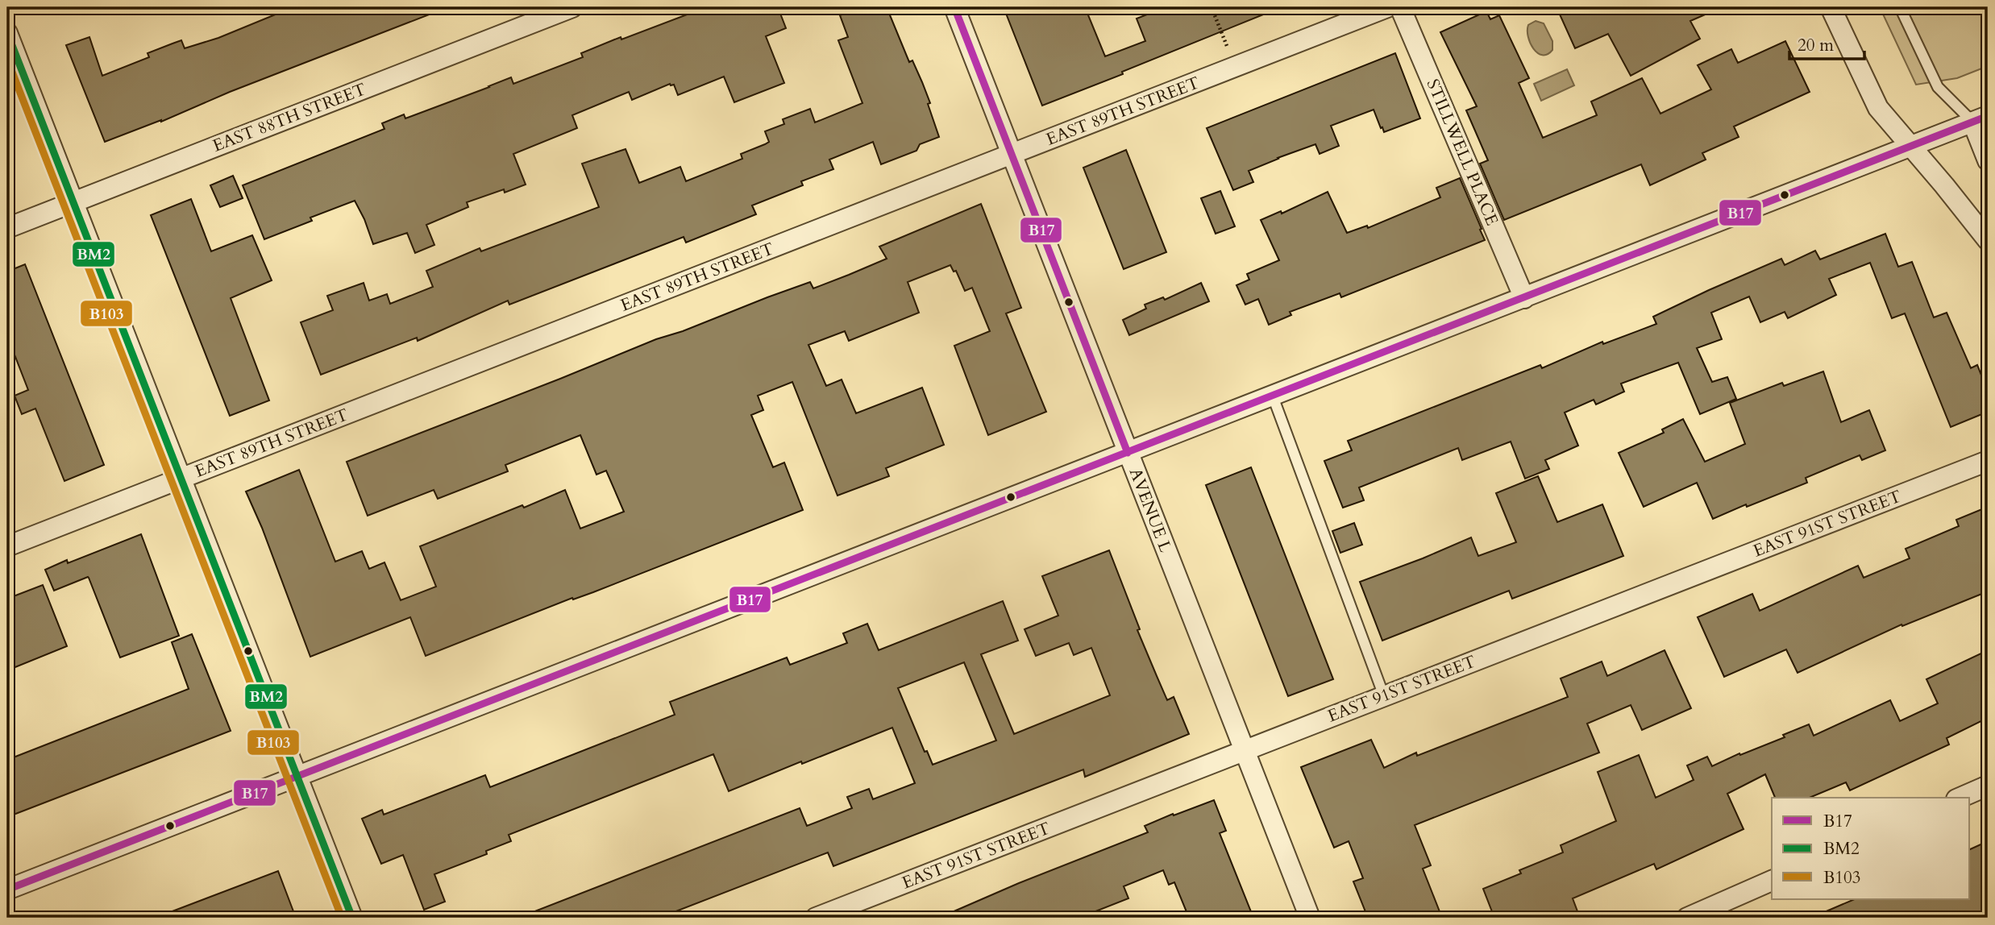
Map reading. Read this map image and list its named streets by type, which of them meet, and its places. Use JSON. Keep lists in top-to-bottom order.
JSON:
{
  "streets": {
    "street": [
      "EAST 89TH STREET",
      "EAST 88TH STREET",
      "STILLWELL PLACE",
      "AVENUE L",
      "EAST 91ST STREET"
    ]
  },
  "crossings": [
    ["EAST 89TH STREET", "AVENUE L"],
    ["AVENUE L", "EAST 91ST STREET"]
  ],
  "lines": ["transit line B17", "transit line BM2", "transit line B103"],
  "legend": ["B17", "BM2", "B103"],
  "scale_bar": "20 m"
}
